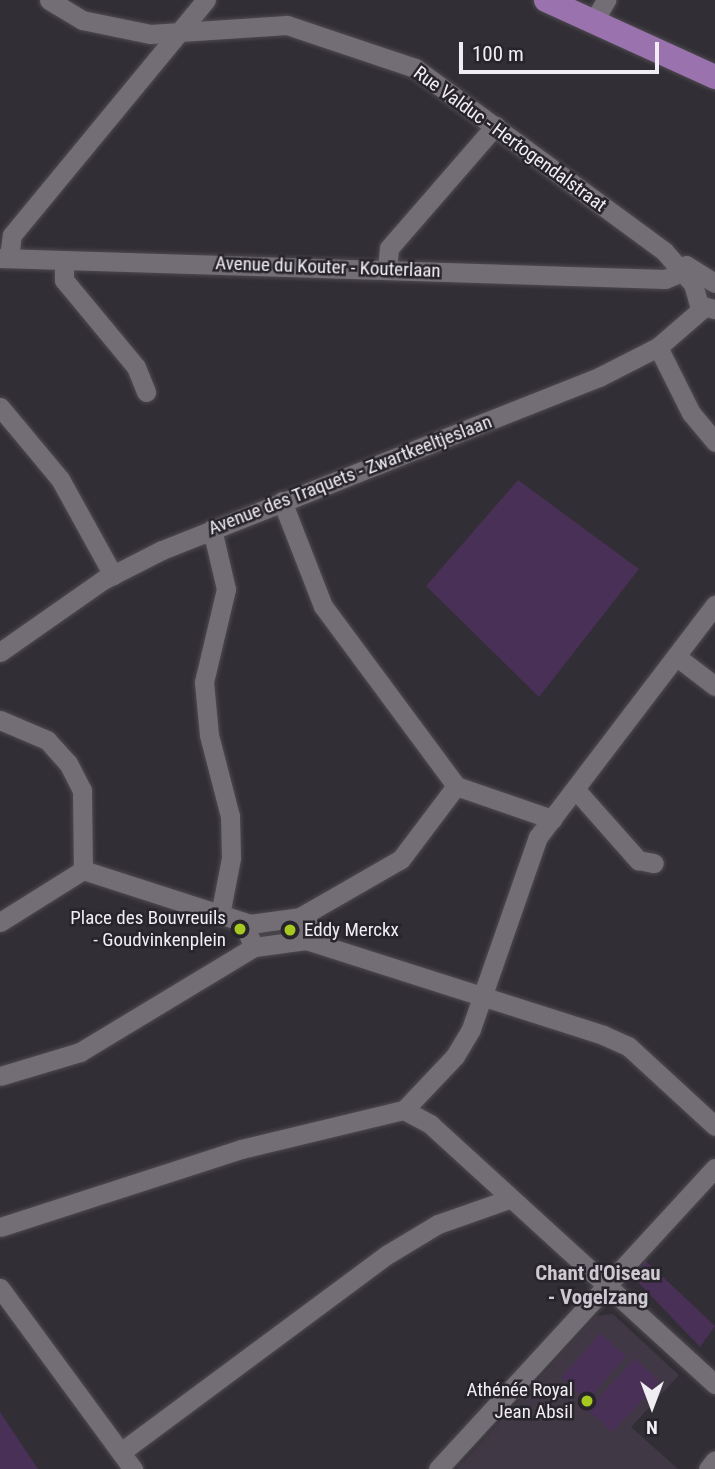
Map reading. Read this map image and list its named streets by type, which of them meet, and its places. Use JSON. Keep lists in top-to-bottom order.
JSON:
{
  "streets": {
    "street": ["Rue Valduc - Hertogendalstraat", "Avenue du Kouter - Kouterlaan", "Avenue des Traquets - Zwartkeeltjeslaan"]
  },
  "crossings": [
    ["Rue Valduc - Hertogendalstraat", "Avenue du Kouter - Kouterlaan"],
    ["Rue Valduc - Hertogendalstraat", "Avenue des Traquets - Zwartkeeltjeslaan"]
  ],
  "districts": ["Chant d'Oiseau - Vogelzang"],
  "places": ["Place des Bouvreuils - Goudvinkenplein", "Eddy Merckx", "Athénée Royal Jean Absil"],
  "scale_bar": "100 m",
  "north": "bottom"
}
